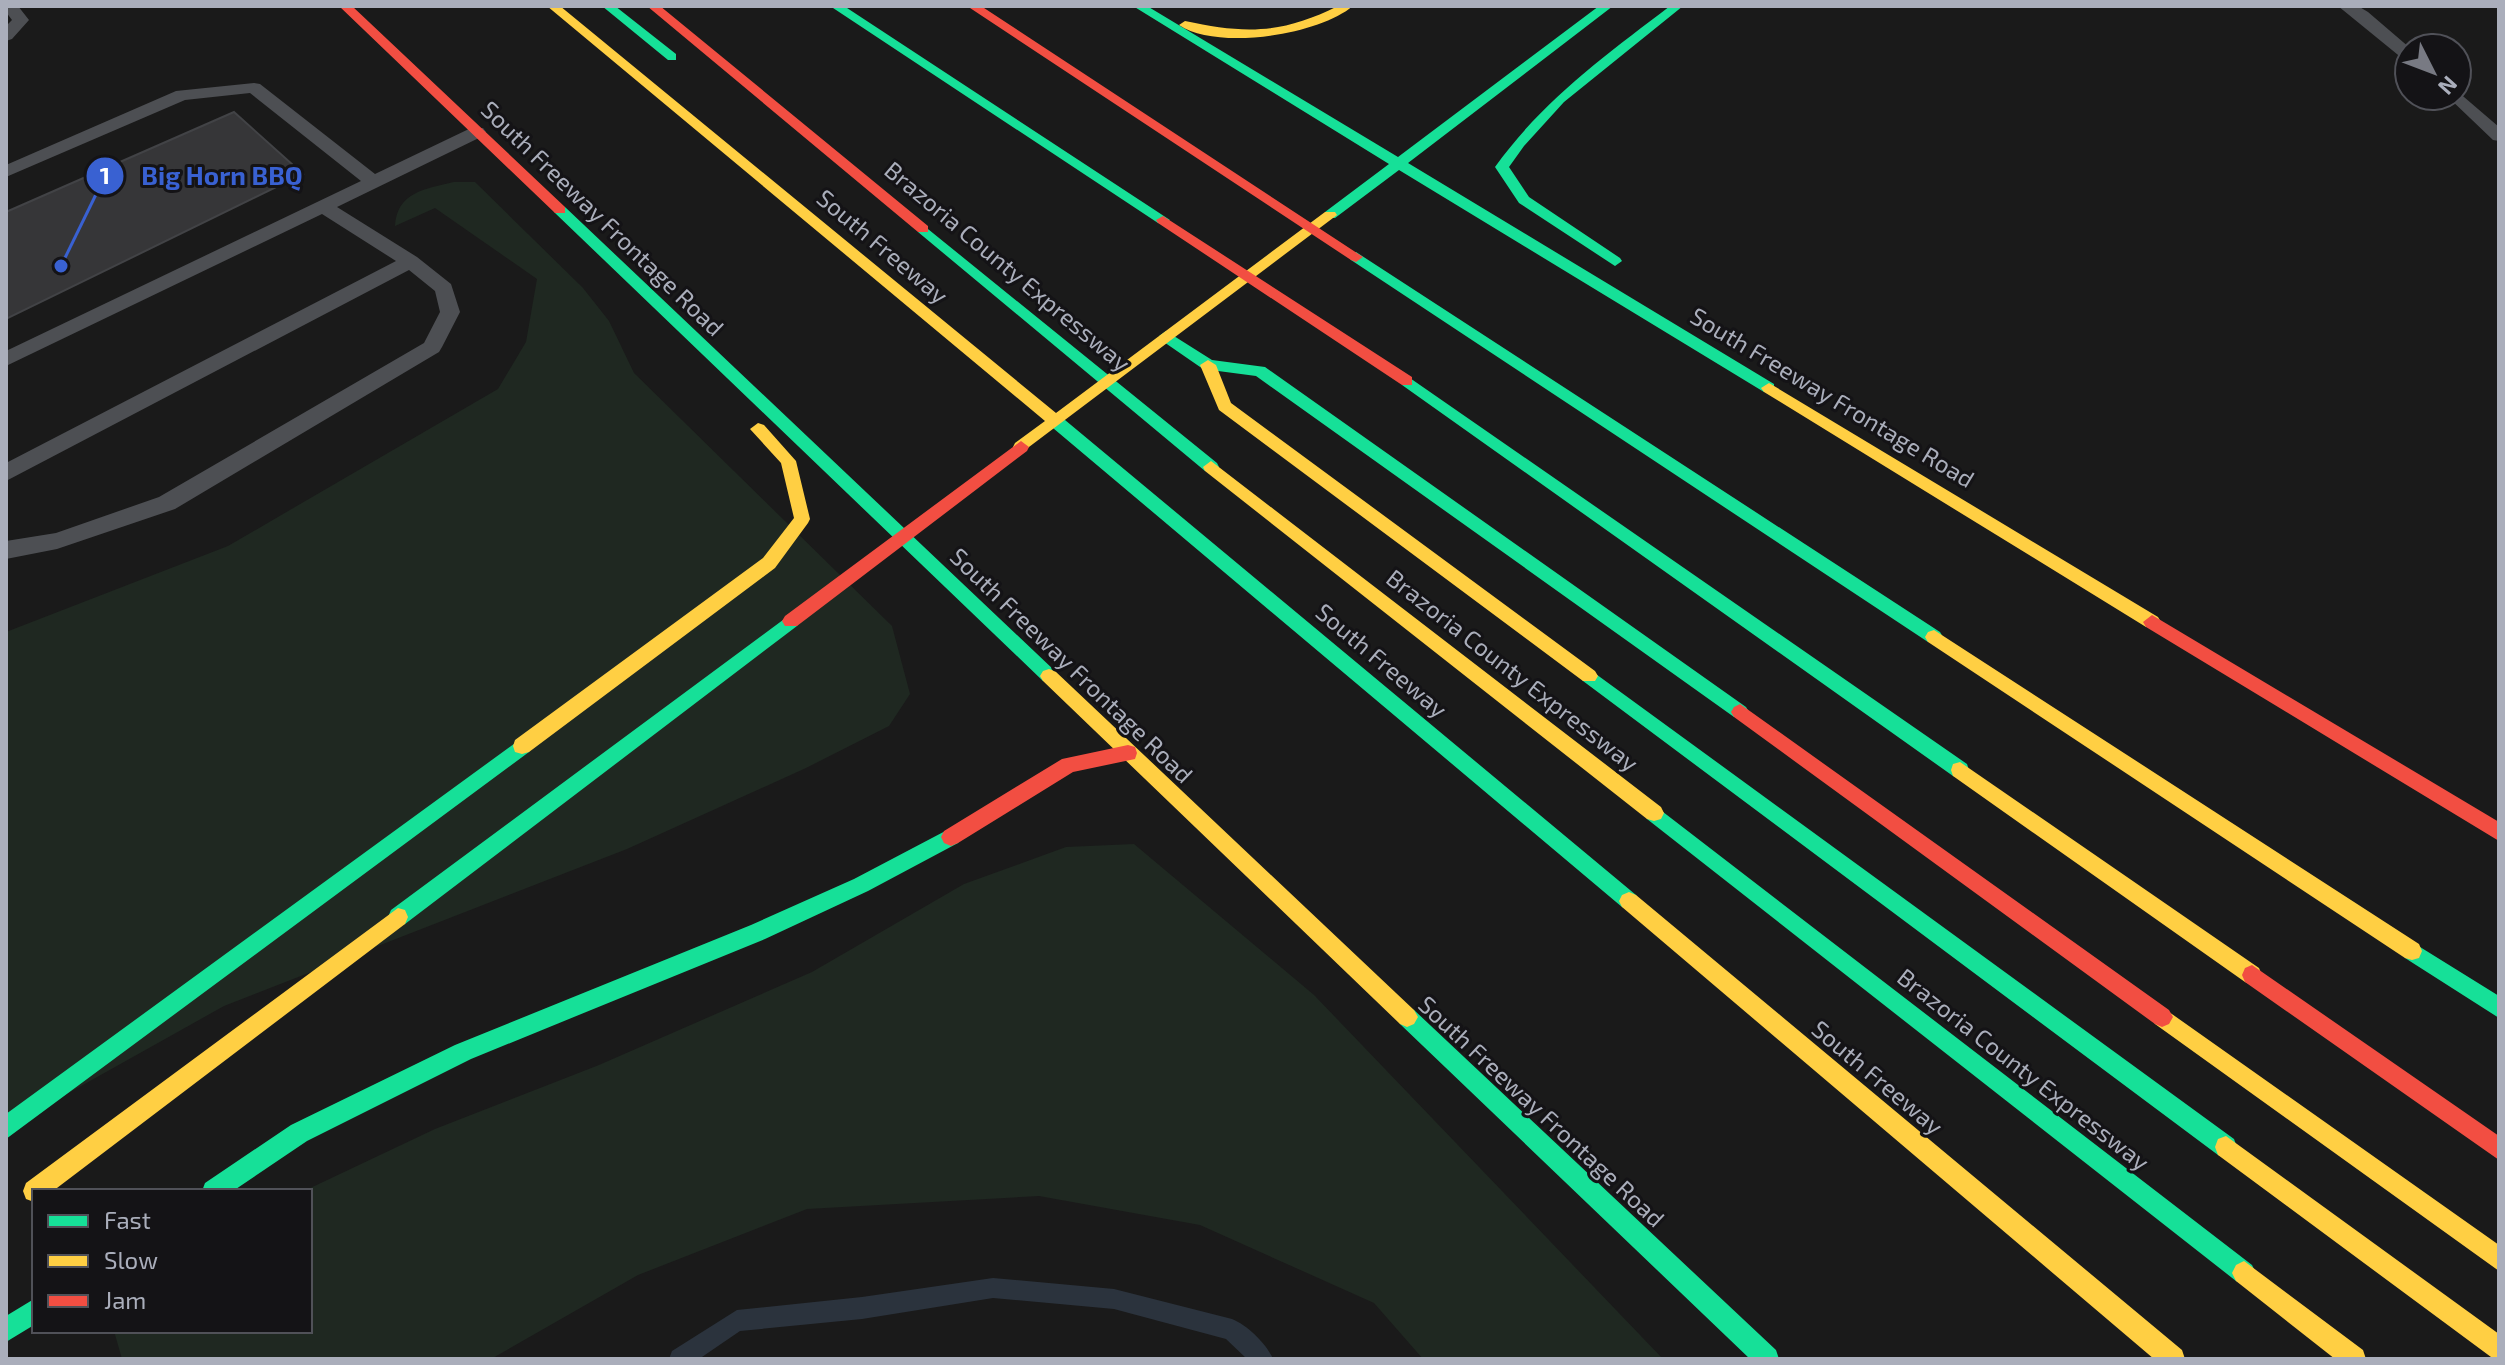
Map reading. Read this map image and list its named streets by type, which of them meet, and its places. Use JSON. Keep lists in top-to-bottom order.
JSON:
{
  "streets": {
    "main road": ["South Freeway Frontage Road", "South Freeway", "Brazoria County Expressway"]
  },
  "places": ["Big Horn BBQ"],
  "legend": ["Fast", "Slow", "Jam"],
  "north": "bottom right"
}
